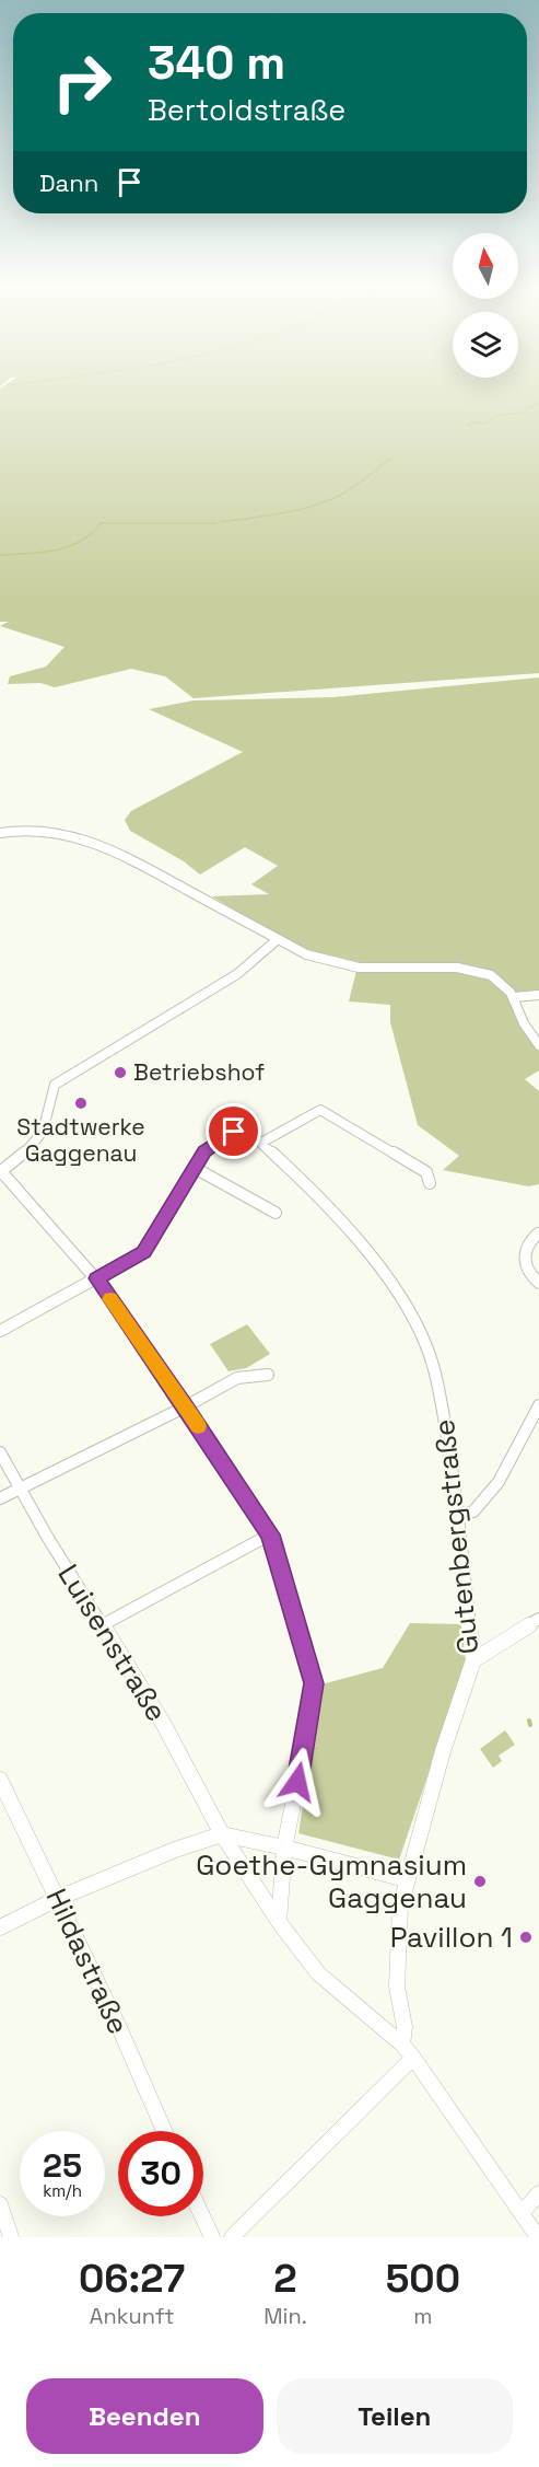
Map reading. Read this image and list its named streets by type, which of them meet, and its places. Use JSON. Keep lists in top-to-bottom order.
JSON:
{
  "streets": {
    "street": ["Gutenbergstraße", "Luisenstraße", "Hildastraße"]
  },
  "crossings": [
    ["Gutenbergstraße", "Luisenstraße"]
  ],
  "places": [
    "Betriebshof",
    "Stadtwerke Gaggenau",
    "Goethe-Gymnasium Gaggenau",
    "Pavillon 1"
  ],
  "north": "top",
  "page": {
    "turn": ["340 m", "Bertoldstraße"],
    "then": "Dann",
    "speed": "25 km/h",
    "limit": "30",
    "eta": [
      "06:27",
      "Ankunft",
      "2",
      "Min.",
      "500",
      "m"
    ],
    "buttons": ["Beenden", "Teilen"]
  }
}
